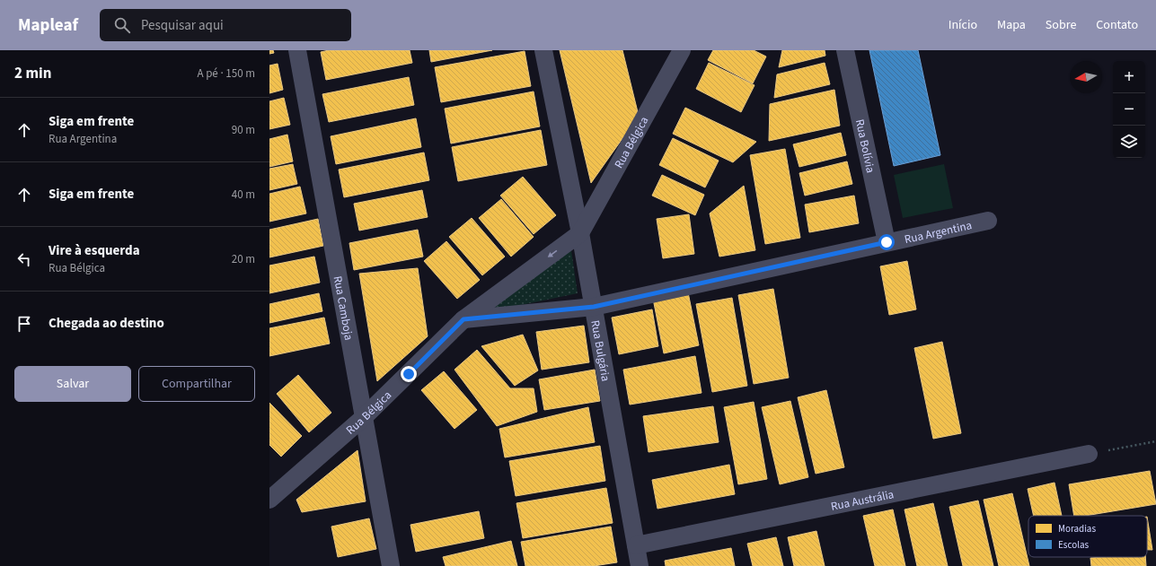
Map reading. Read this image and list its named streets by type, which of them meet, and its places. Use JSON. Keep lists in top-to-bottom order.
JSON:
{
  "streets": {
    "street": [
      "Rua Bélgica",
      "Rua Bolívia",
      "Rua Argentina",
      "Rua Camboja",
      "Rua Bulgária",
      "Rua Austrália"
    ]
  },
  "crossings": [
    ["Rua Bélgica", "Rua Argentina"],
    ["Rua Bélgica", "Rua Camboja"],
    ["Rua Bélgica", "Rua Bulgária"],
    ["Rua Bolívia", "Rua Argentina"],
    ["Rua Argentina", "Rua Bulgária"],
    ["Rua Bulgária", "Rua Austrália"]
  ],
  "legend": ["Moradias", "Escolas"],
  "north": "left",
  "page": {
    "header": "Mapleaf",
    "search": "Pesquisar aqui",
    "nav": [
      "Início",
      "Mapa",
      "Sobre",
      "Contato"
    ],
    "heading": ["2 min", "A pé · 150 m"],
    "map_buttons": ["+", "−"],
    "list": [
      ["Siga em frente", "Rua Argentina", "90 m"],
      ["Siga em frente", "40 m"],
      ["Vire à esquerda", "Rua Bélgica", "20 m"],
      "Chegada ao destino"
    ],
    "buttons": ["Salvar", "Compartilhar"]
  }
}
